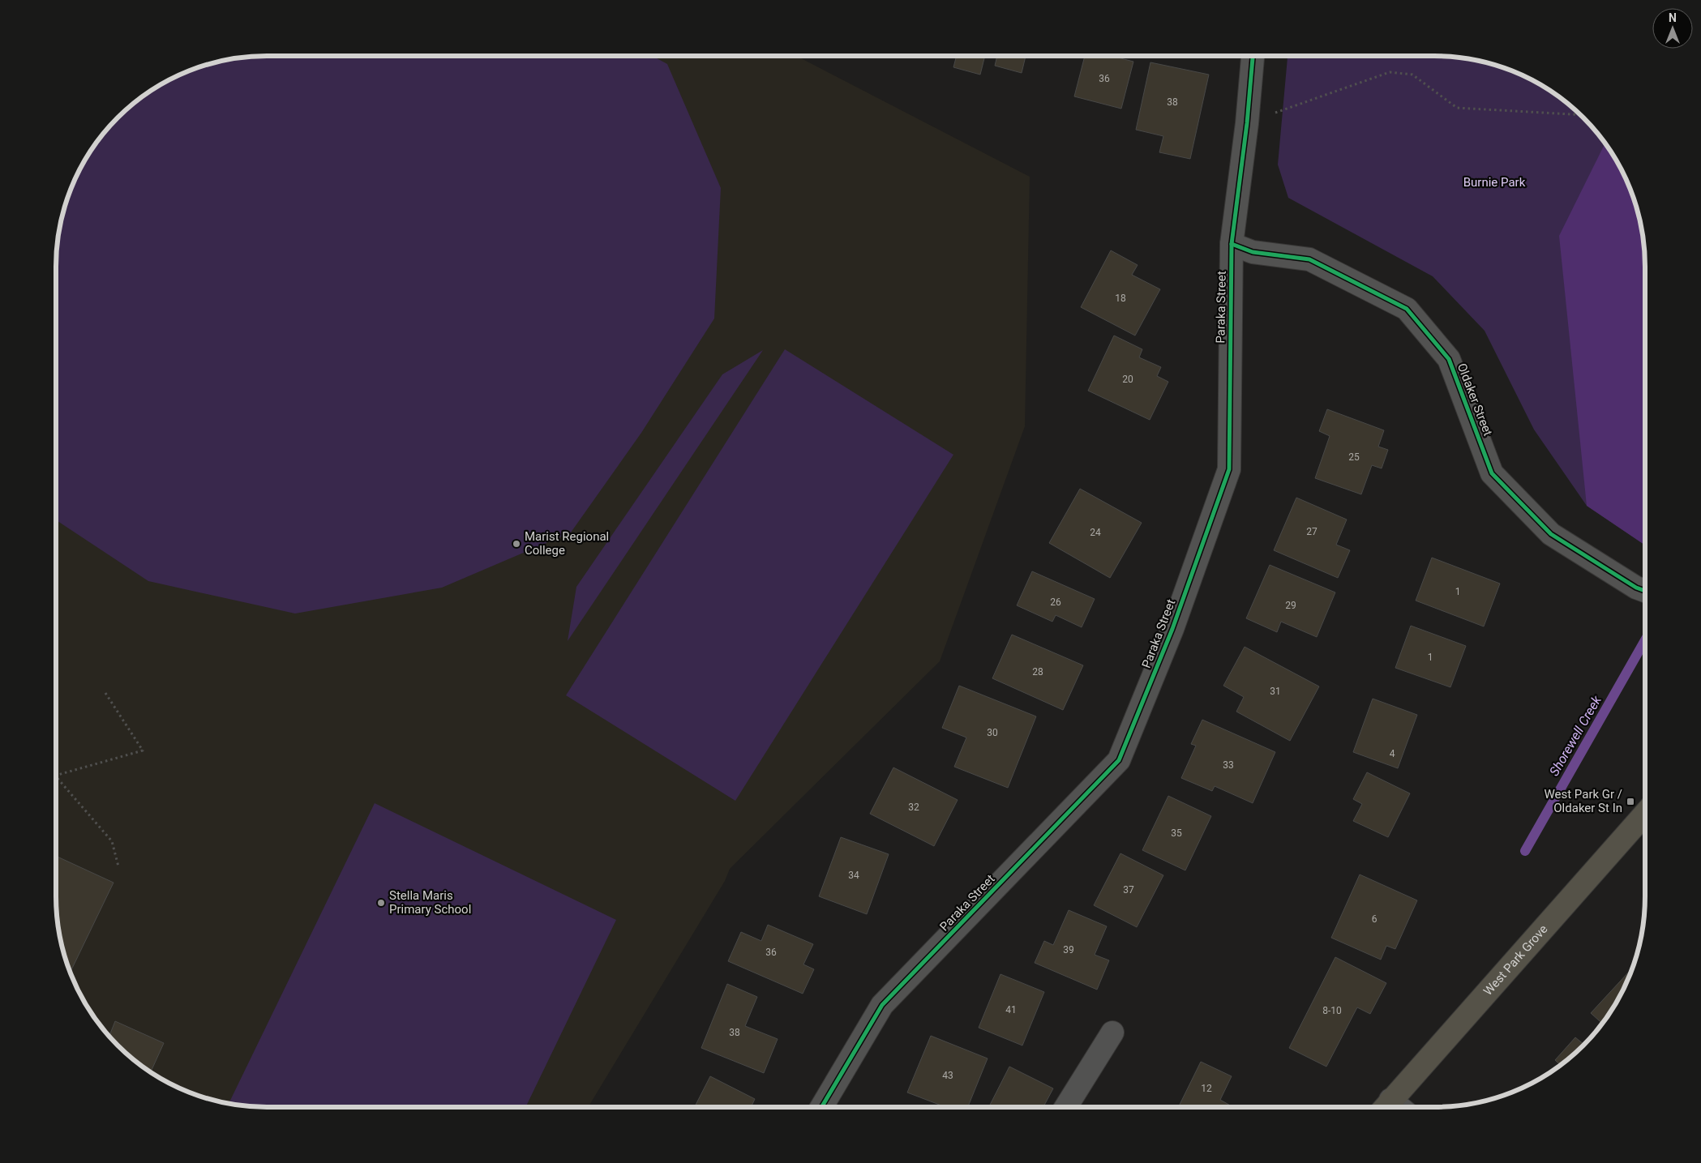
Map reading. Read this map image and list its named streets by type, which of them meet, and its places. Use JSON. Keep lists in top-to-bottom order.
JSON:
{
  "streets": {
    "main road": ["West Park Grove"],
    "street": ["Paraka Street", "Oldaker Street"]
  },
  "crossings": [
    ["Paraka Street", "Oldaker Street"]
  ],
  "water": ["Shorewell Creek"],
  "parks": ["Burnie Park"],
  "places": {
    "other": ["Marist Regional College", "Stella Maris Primary School"],
    "transit": ["West Park Gr / Oldaker St In"]
  },
  "house_numbers": [
    "36",
    "38",
    "18",
    "20",
    "25",
    "27",
    "24",
    "1",
    "26",
    "29",
    "1",
    "28",
    "31",
    "30",
    "4",
    "33",
    "32",
    "35",
    "34",
    "37",
    "6",
    "39",
    "36",
    "41",
    "8-10",
    "38",
    "43",
    "12"
  ],
  "north": "top"
}
